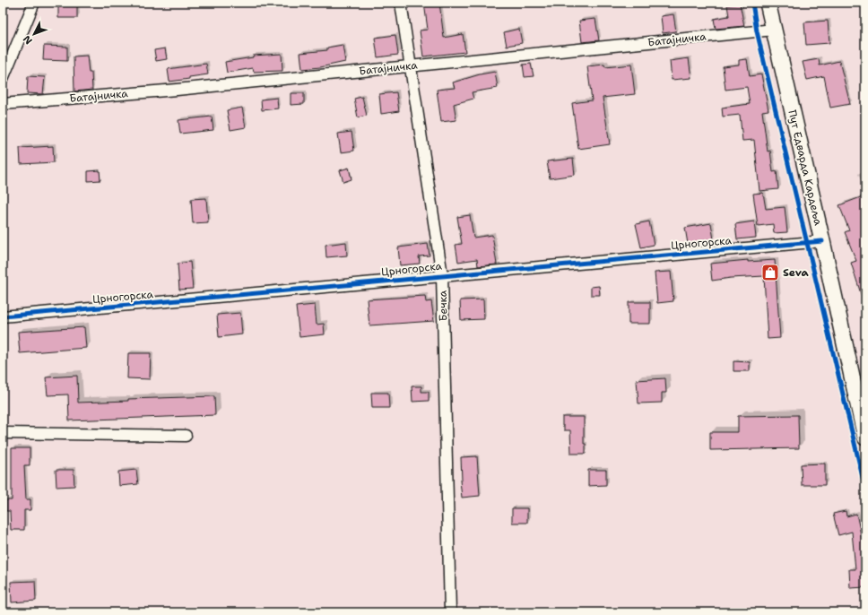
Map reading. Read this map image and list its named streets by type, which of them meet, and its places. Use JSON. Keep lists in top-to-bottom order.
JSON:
{
  "streets": {
    "main road": ["Пут Едварда Кардеља"],
    "street": ["Батајничка", "Црногорска", "Бечка"]
  },
  "crossings": [
    ["Батајничка", "Пут Едварда Кардеља"],
    ["Батајничка", "Бечка"],
    ["Пут Едварда Кардеља", "Црногорска"],
    ["Црногорска", "Бечка"]
  ],
  "places": {
    "shop": ["Seva"]
  },
  "north": "bottom left"
}
